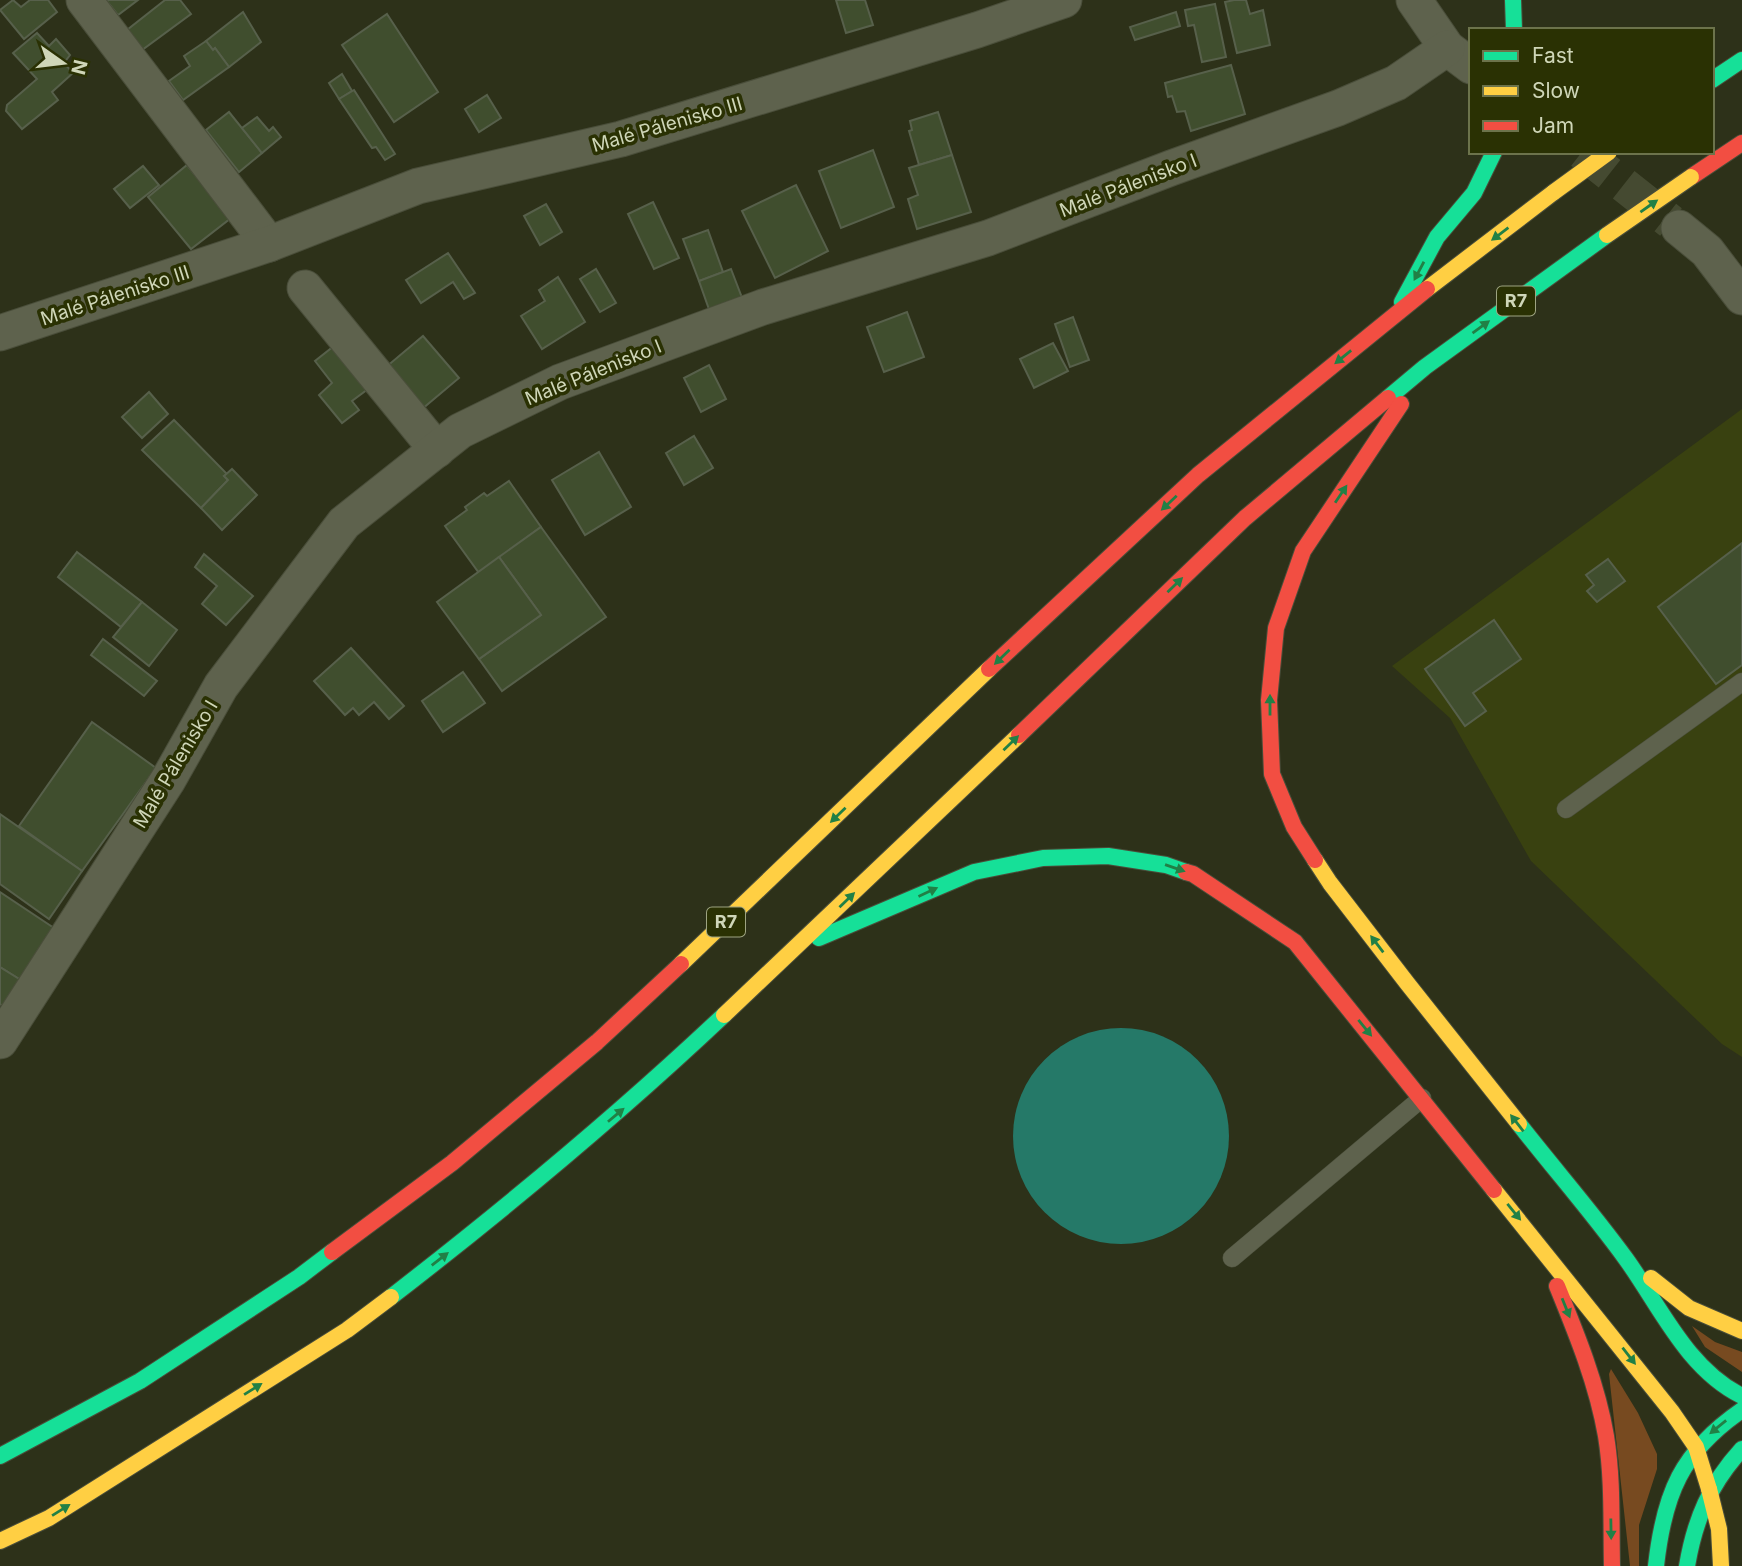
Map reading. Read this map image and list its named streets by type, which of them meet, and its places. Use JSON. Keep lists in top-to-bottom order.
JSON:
{
  "streets": {
    "main road": ["R7"],
    "street": ["Malé Pálenisko III", "Malé Pálenisko I"]
  },
  "legend": ["Fast", "Slow", "Jam"],
  "north": "right"
}
